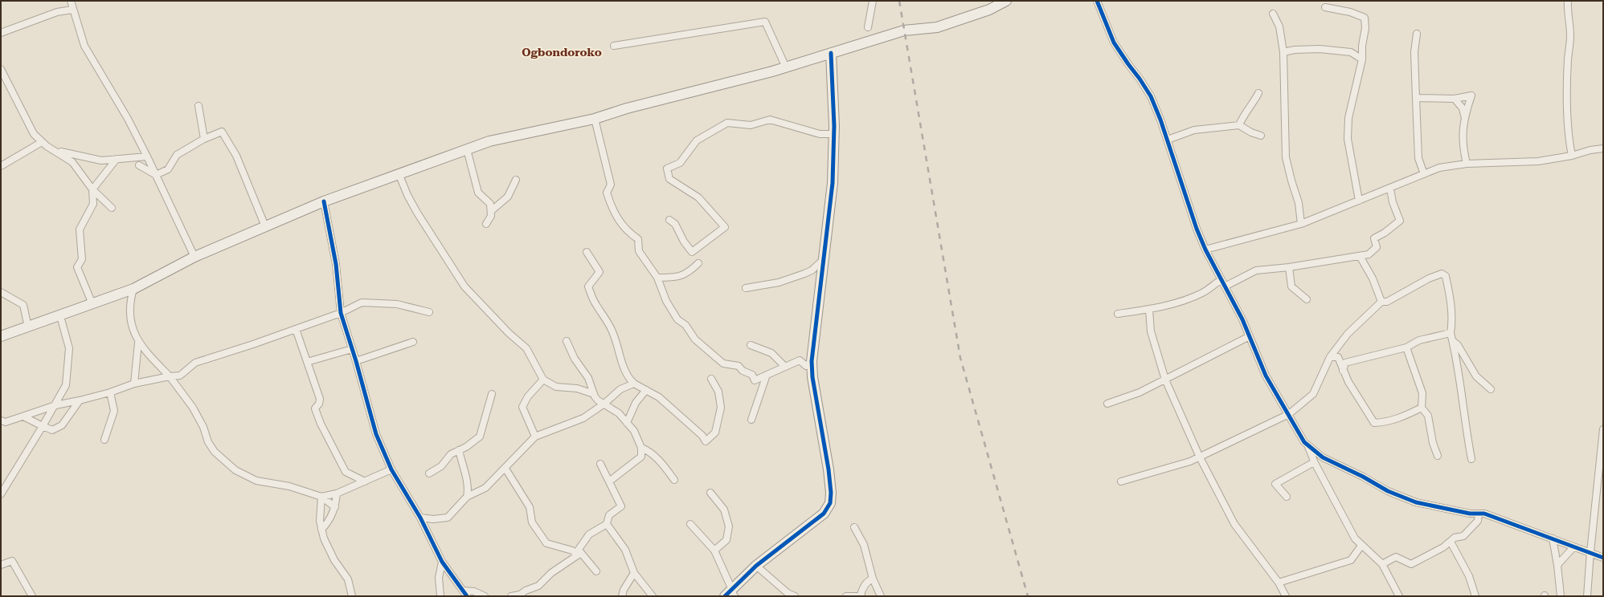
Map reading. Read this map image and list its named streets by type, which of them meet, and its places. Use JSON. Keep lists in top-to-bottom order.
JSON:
{
  "districts": ["Ogbondoroko"]
}
